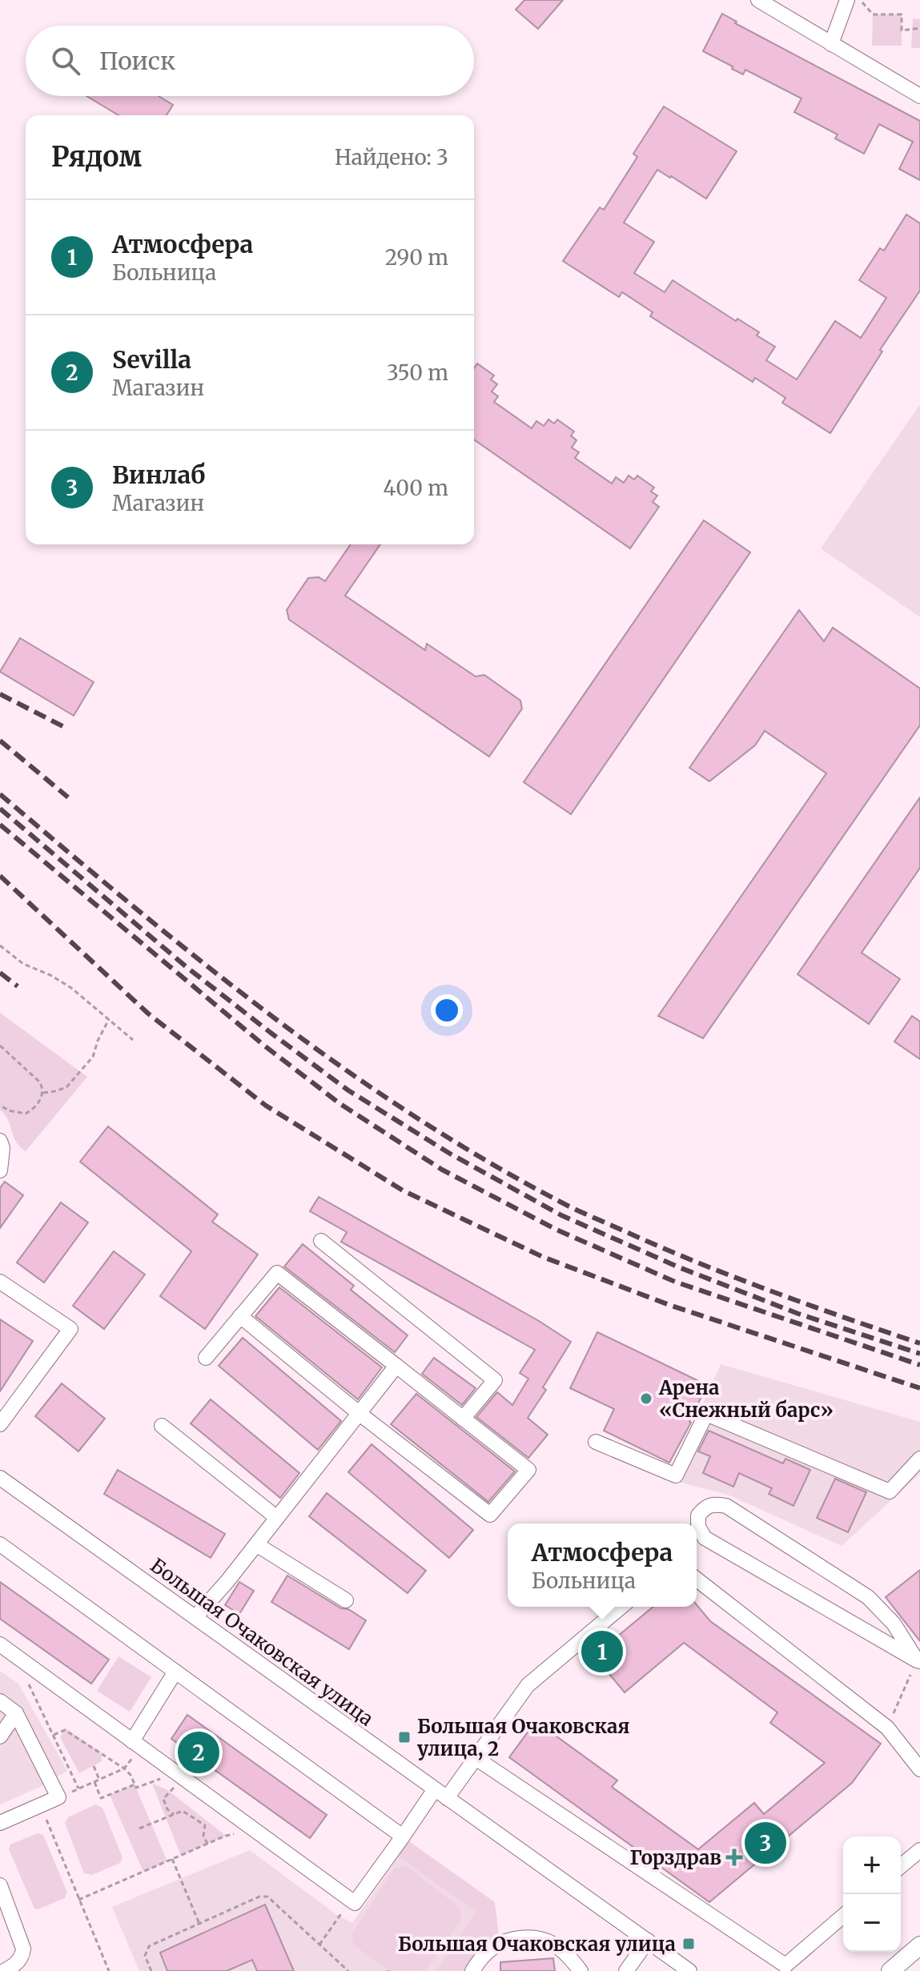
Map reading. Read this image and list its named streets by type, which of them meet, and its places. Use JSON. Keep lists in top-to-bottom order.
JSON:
{
  "streets": {
    "street": ["Большая Очаковская улица"]
  },
  "places": {
    "other": ["Арена «Снежный барс»"],
    "transit": ["Большая Очаковская улица, 2", "Большая Очаковская улица"],
    "health": ["Горздрав"]
  },
  "page": {
    "search": "Поиск",
    "heading": ["Рядом", "Найдено: 3"],
    "list": [
      {
        "mark": "1",
        "name": "Атмосфера",
        "note": "Больница",
        "value": "290 m"
      },
      {
        "mark": "2",
        "name": "Sevilla",
        "note": "Магазин",
        "value": "350 m"
      },
      {
        "mark": "3",
        "name": "Винлаб",
        "note": "Магазин",
        "value": "400 m"
      }
    ],
    "popup": ["Атмосфера", "Больница"],
    "pins": ["1", "2", "3"],
    "map_buttons": ["+", "−"]
  }
}
